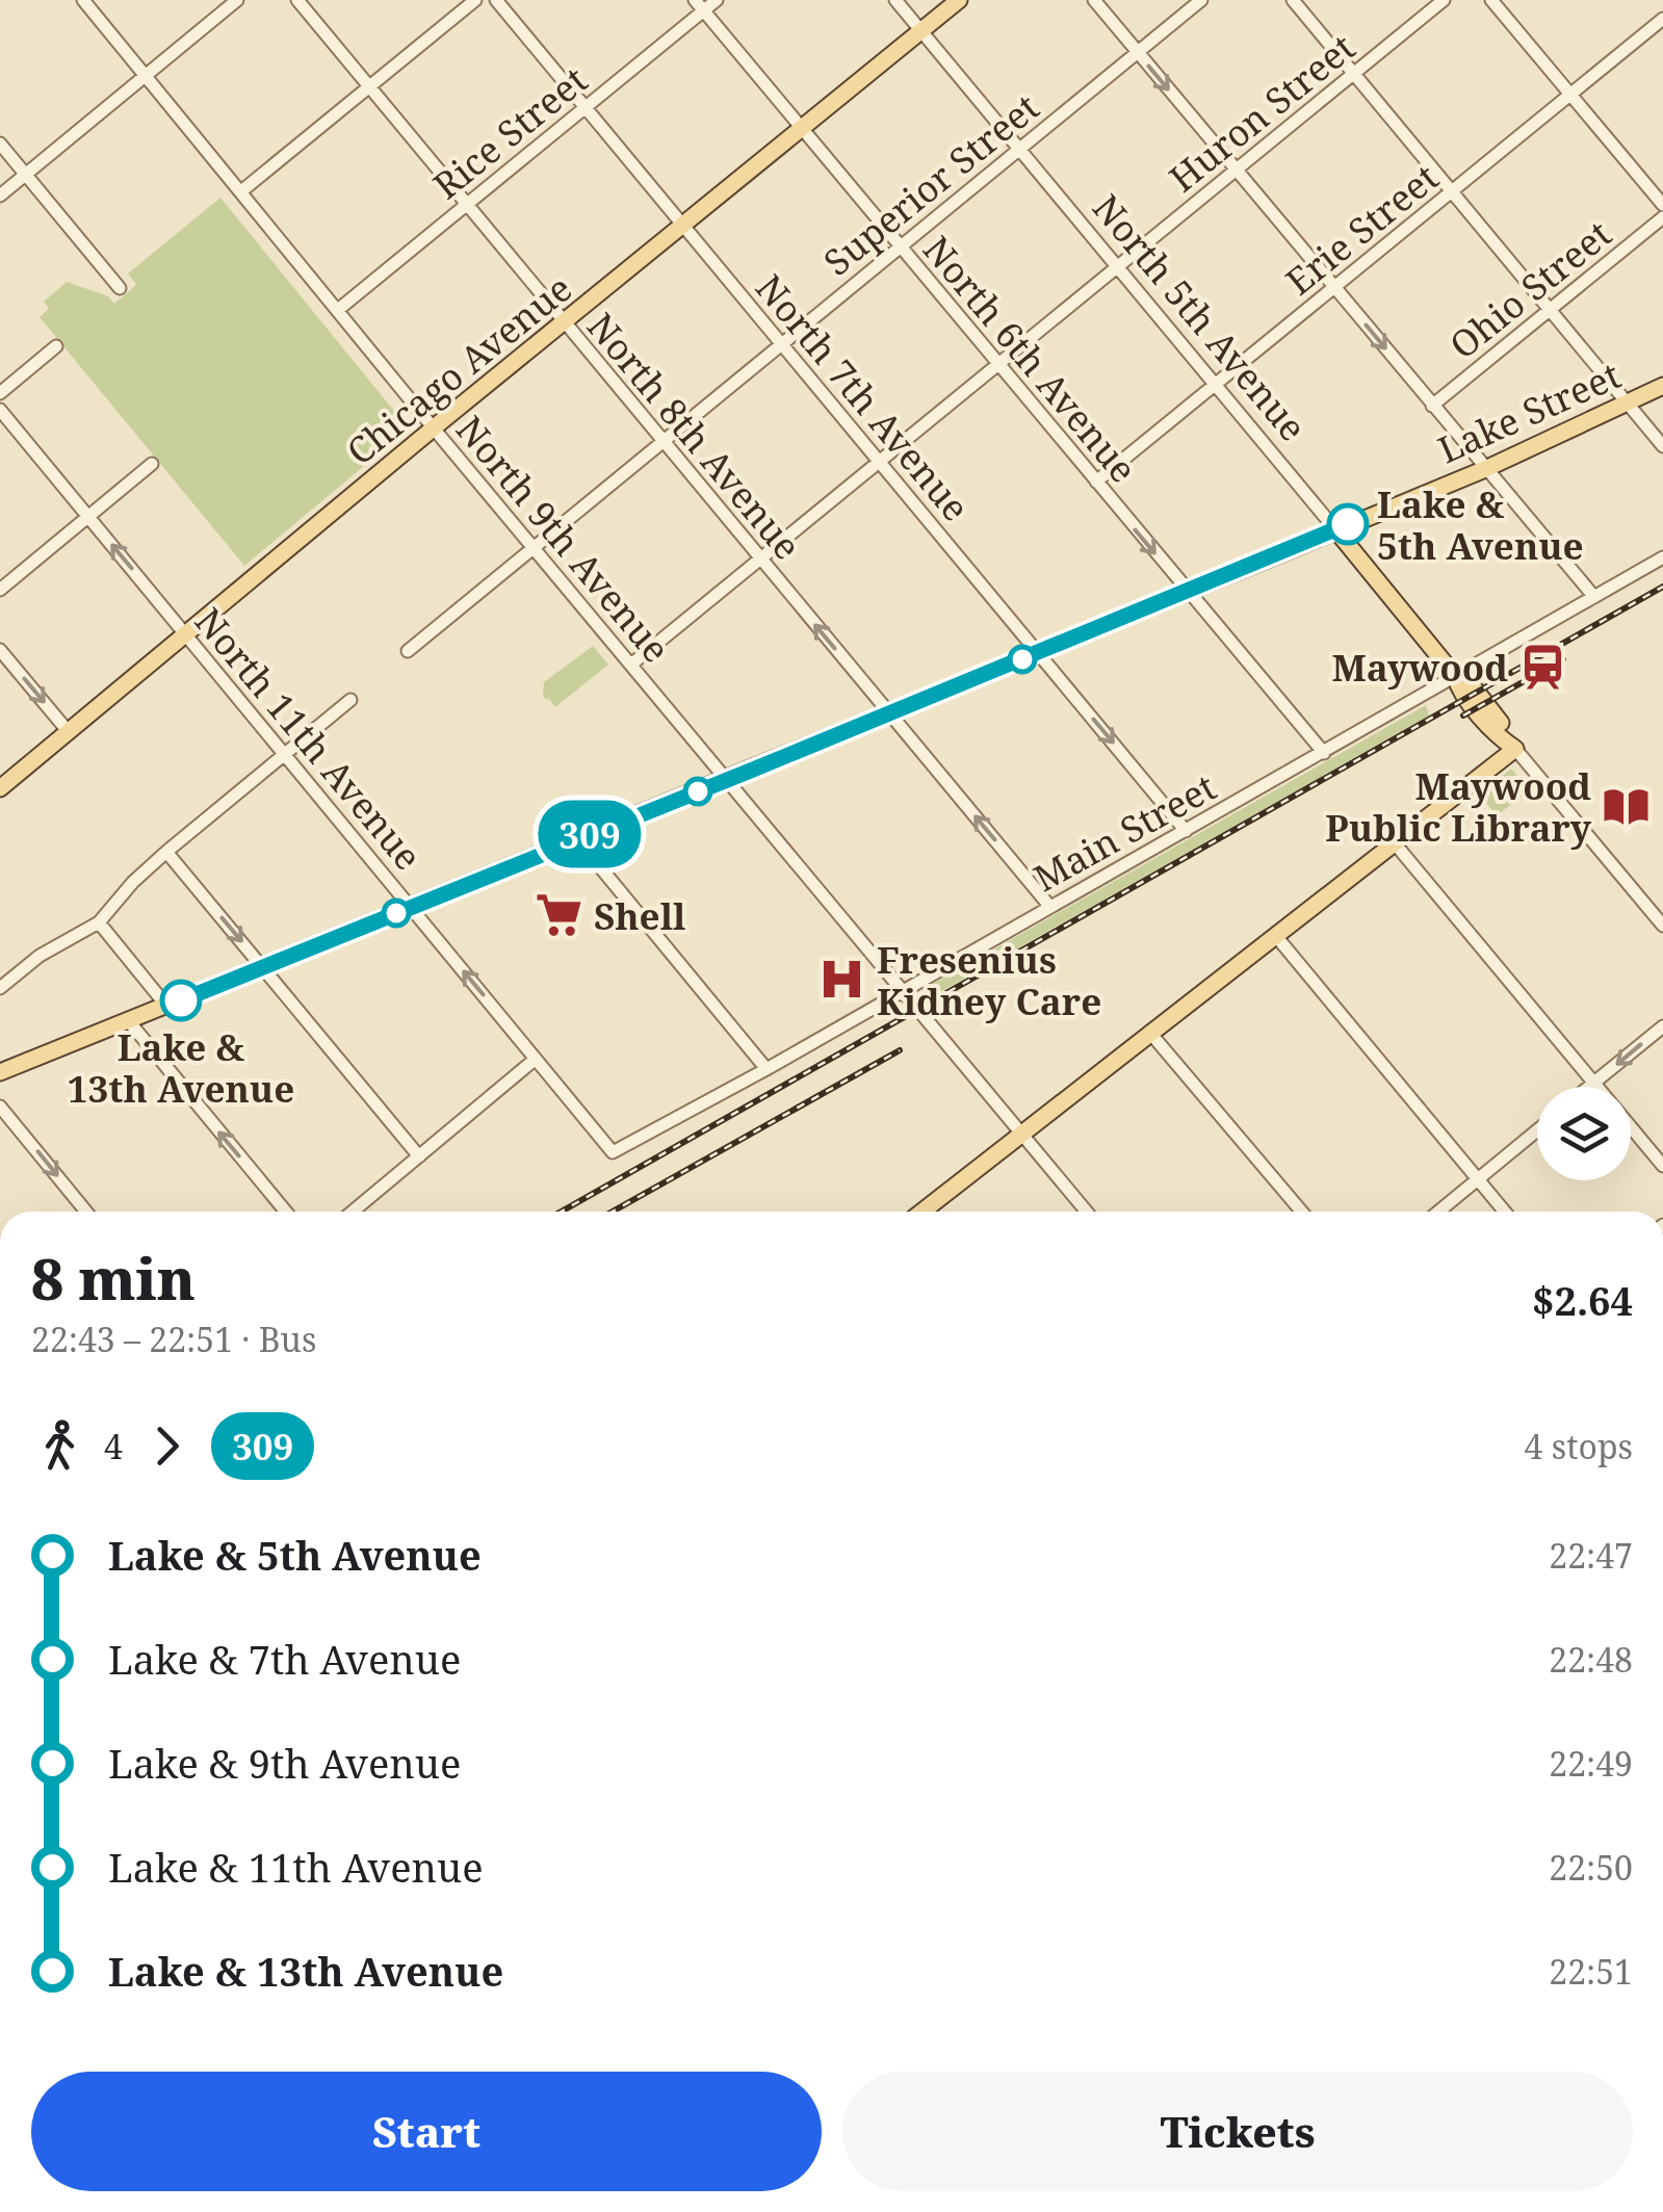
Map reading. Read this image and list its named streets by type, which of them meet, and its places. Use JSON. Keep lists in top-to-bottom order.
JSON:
{
  "streets": {
    "main road": ["North 5th Avenue", "Chicago Avenue", "Lake Street"],
    "street": [
      "Huron Street",
      "Rice Street",
      "Superior Street",
      "Erie Street",
      "Ohio Street",
      "North 6th Avenue",
      "North 7th Avenue",
      "North 8th Avenue",
      "North 9th Avenue",
      "North 11th Avenue",
      "Main Street"
    ]
  },
  "crossings": [
    ["Huron Street", "North 5th Avenue"],
    ["Huron Street", "North 6th Avenue"],
    ["Huron Street", "North 7th Avenue"],
    ["Huron Street", "North 8th Avenue"],
    ["Huron Street", "North 9th Avenue"],
    ["Rice Street", "North 6th Avenue"],
    ["Rice Street", "North 7th Avenue"],
    ["Rice Street", "North 8th Avenue"],
    ["Rice Street", "North 9th Avenue"],
    ["Superior Street", "North 5th Avenue"],
    ["Superior Street", "North 6th Avenue"],
    ["Superior Street", "North 7th Avenue"],
    ["Superior Street", "North 8th Avenue"],
    ["Superior Street", "North 9th Avenue"],
    ["Erie Street", "North 5th Avenue"],
    ["Erie Street", "North 6th Avenue"],
    ["North 5th Avenue", "Chicago Avenue"],
    ["North 5th Avenue", "Lake Street"],
    ["North 5th Avenue", "Main Street"],
    ["North 6th Avenue", "Chicago Avenue"],
    ["North 6th Avenue", "Lake Street"],
    ["North 6th Avenue", "Main Street"],
    ["Chicago Avenue", "North 7th Avenue"],
    ["Chicago Avenue", "North 8th Avenue"],
    ["Chicago Avenue", "North 9th Avenue"],
    ["Chicago Avenue", "North 11th Avenue"],
    ["North 7th Avenue", "Lake Street"],
    ["North 7th Avenue", "Main Street"],
    ["Lake Street", "North 8th Avenue"],
    ["Lake Street", "North 9th Avenue"],
    ["Lake Street", "North 11th Avenue"],
    ["North 8th Avenue", "Main Street"],
    ["North 9th Avenue", "Main Street"],
    ["North 11th Avenue", "Main Street"]
  ],
  "one_way": ["North 8th Avenue", "North 11th Avenue"],
  "places": {
    "other": ["Lake & 5th Avenue", "Lake & 13th Avenue"],
    "station": ["Maywood"],
    "library": ["Maywood Public Library"],
    "supermarket": ["Shell"],
    "hospital": ["Fresenius Kidney Care"]
  },
  "lines": ["bus line 309"],
  "page": {
    "on_map": "309",
    "heading": ["8 min", "22:43 – 22:51 · Bus", "$2.64"],
    "legs": ["4", "309", "4 stops"],
    "list": [
      {
        "name": "Lake & 5th Avenue",
        "value": "22:47"
      },
      {
        "name": "Lake & 7th Avenue",
        "value": "22:48"
      },
      {
        "name": "Lake & 9th Avenue",
        "value": "22:49"
      },
      {
        "name": "Lake & 11th Avenue",
        "value": "22:50"
      },
      {
        "name": "Lake & 13th Avenue",
        "value": "22:51"
      }
    ],
    "buttons": ["Start", "Tickets"]
  }
}
